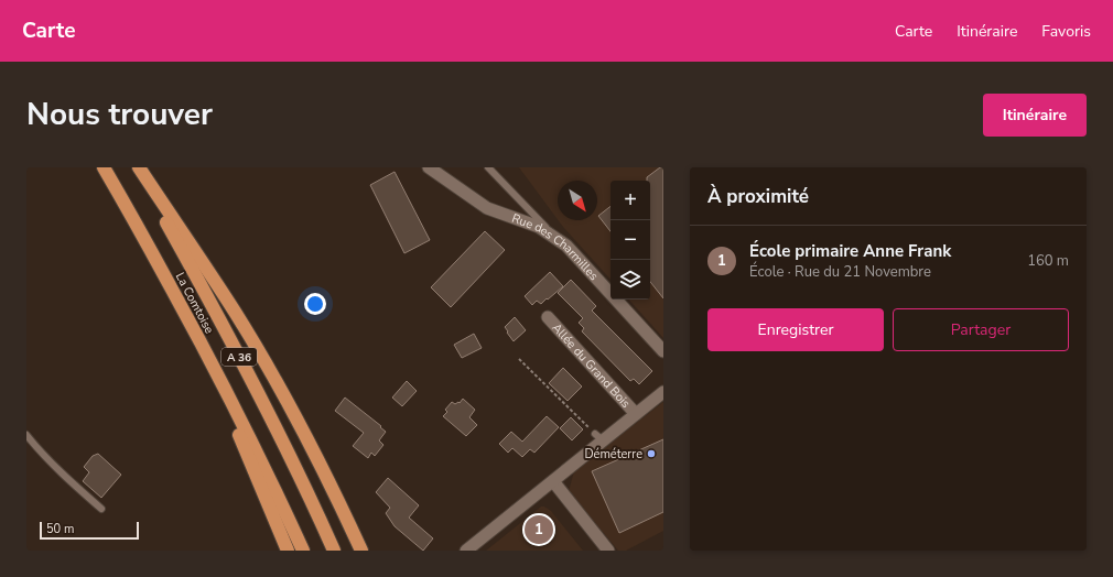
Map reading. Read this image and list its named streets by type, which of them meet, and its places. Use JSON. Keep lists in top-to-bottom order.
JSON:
{
  "streets": {
    "highway": ["La Comtoise", "A 36"],
    "street": ["Rue des Charmilles", "Allée du Grand Bois"]
  },
  "places": ["Déméterre"],
  "scale_bar": "50 m",
  "north": "bottom right",
  "page": {
    "header": "Carte",
    "nav": ["Carte", "Itinéraire", "Favoris"],
    "title": "Nous trouver",
    "buttons": [
      "Itinéraire",
      ["Enregistrer", "Partager"]
    ],
    "heading": "À proximité",
    "map_buttons": ["+", "−"],
    "list": [
      {
        "mark": "1",
        "name": "École primaire Anne Frank",
        "note": "École · Rue du 21 Novembre",
        "value": "160 m"
      }
    ],
    "pins": "1",
    "scale": "50 m"
  }
}
